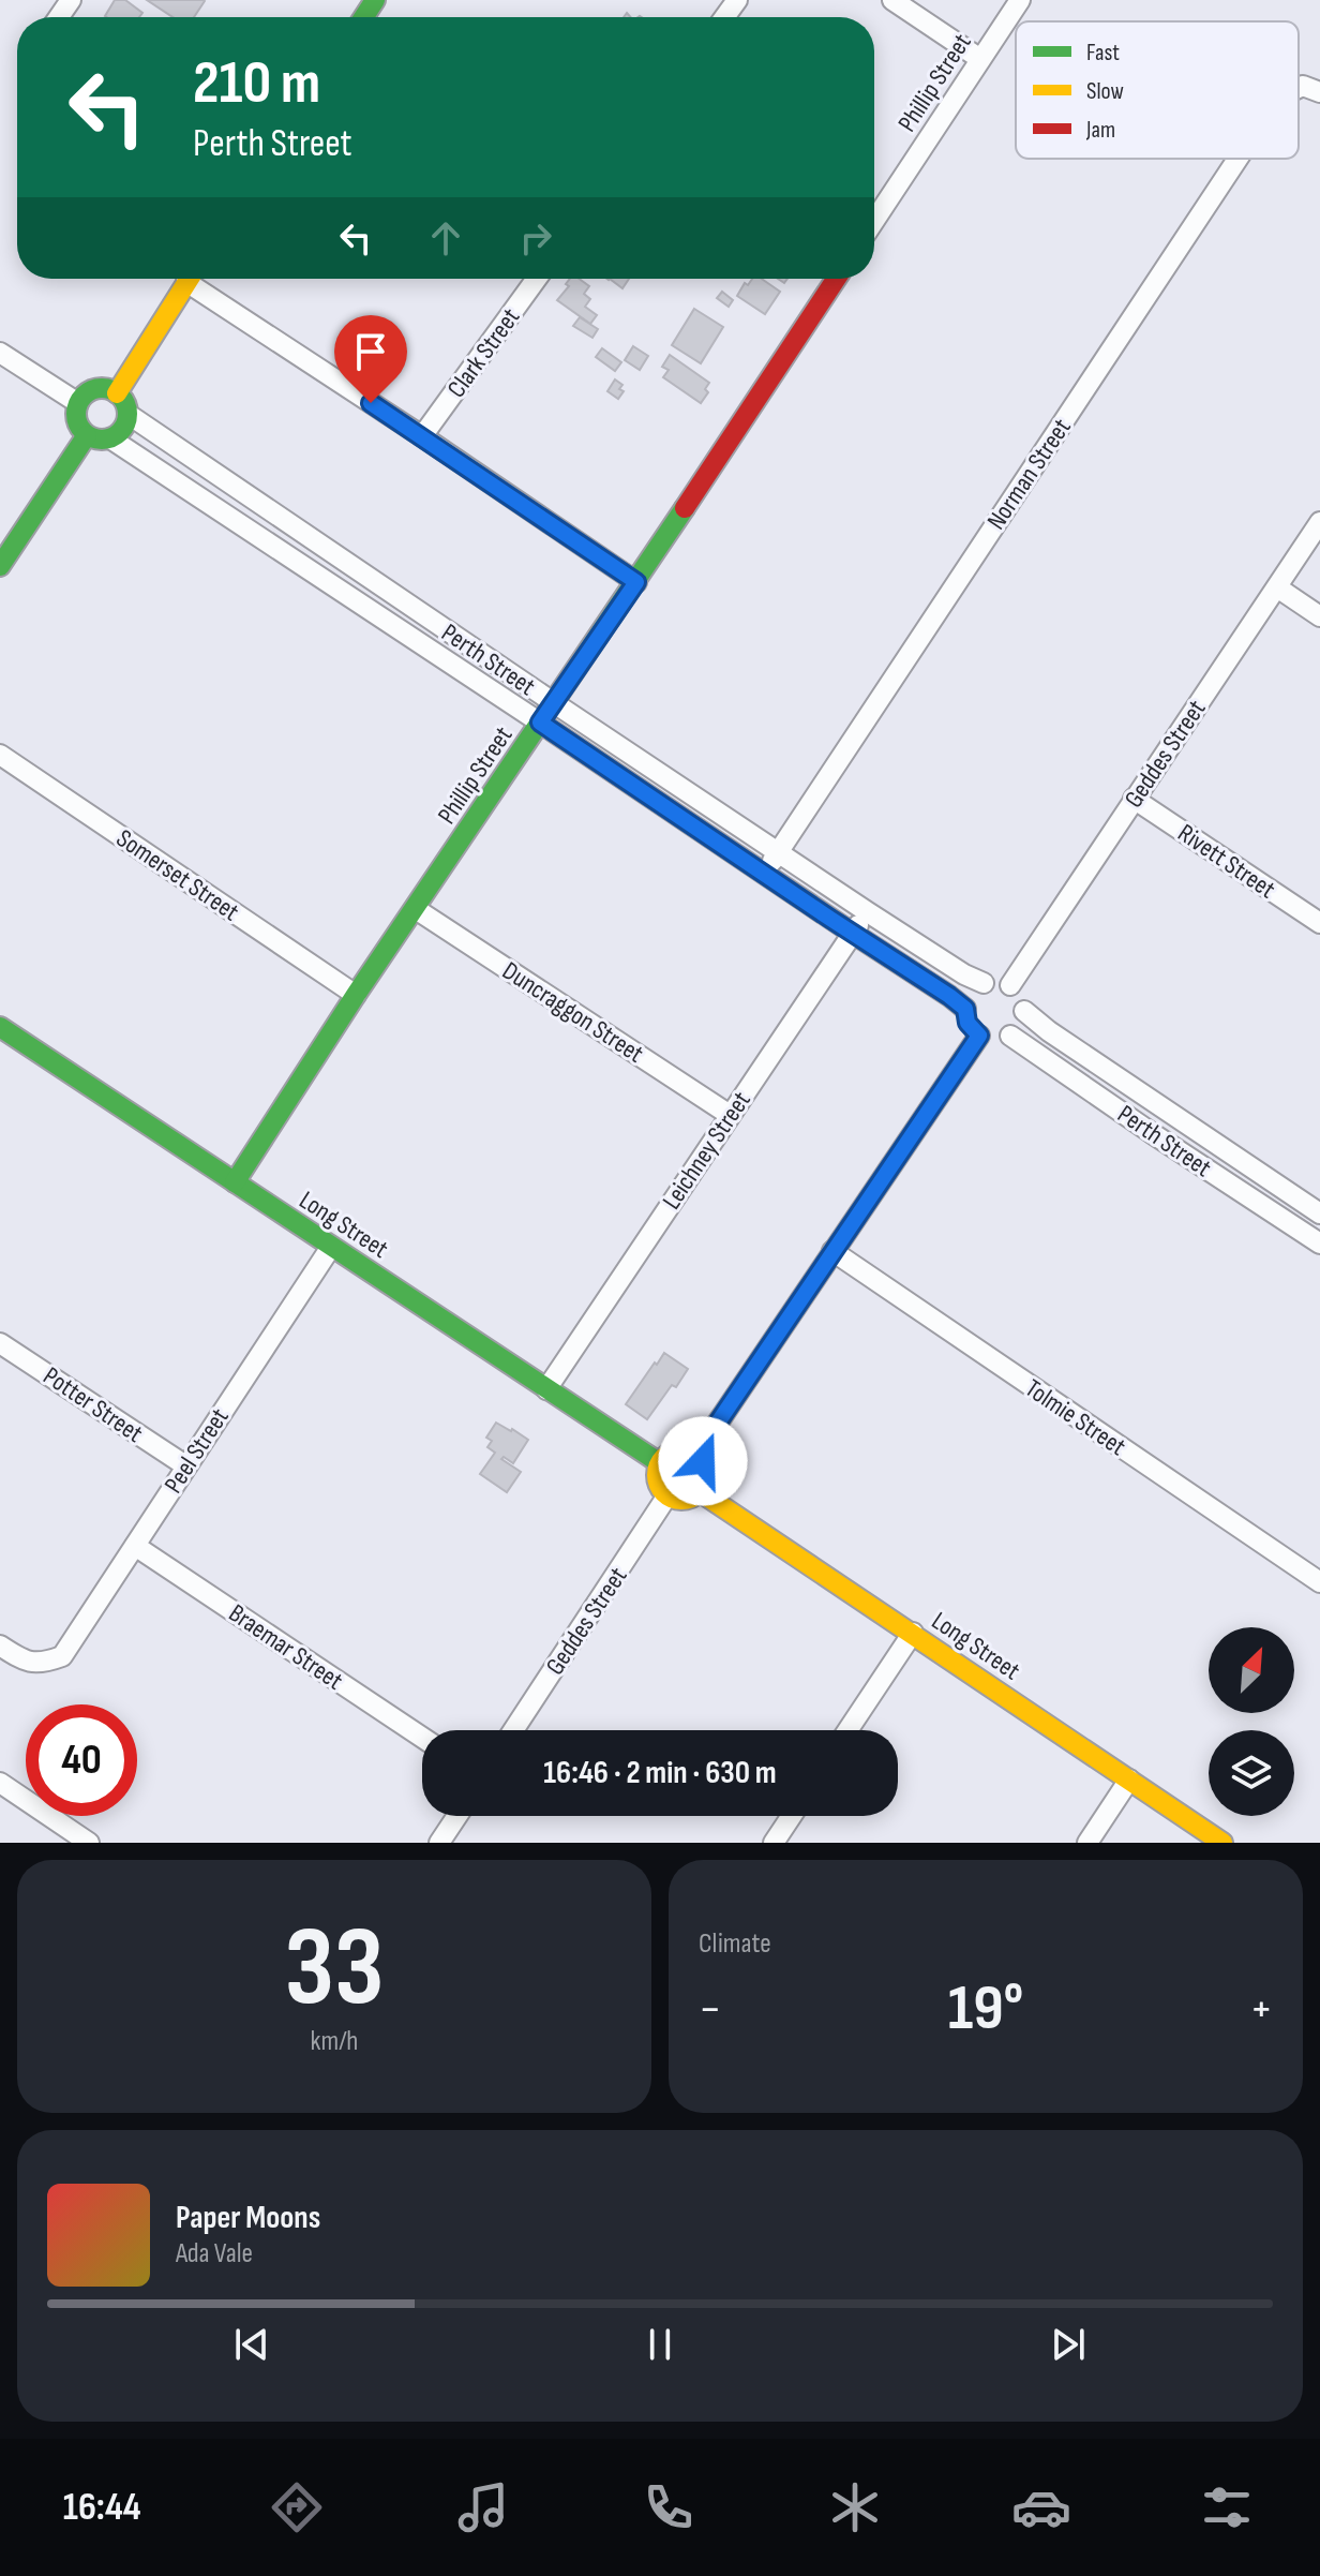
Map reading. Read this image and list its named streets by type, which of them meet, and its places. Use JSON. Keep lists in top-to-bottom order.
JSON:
{
  "streets": {
    "street": [
      "Phillip Street",
      "Clark Street",
      "Norman Street",
      "Perth Street",
      "Geddes Street",
      "Rivett Street",
      "Somerset Street",
      "Duncraggon Street",
      "Leichney Street",
      "Long Street",
      "Potter Street",
      "Tolmie Street",
      "Peel Street",
      "Braemar Street"
    ]
  },
  "crossings": [
    ["Phillip Street", "Perth Street"],
    ["Phillip Street", "Somerset Street"],
    ["Phillip Street", "Duncraggon Street"],
    ["Phillip Street", "Long Street"],
    ["Norman Street", "Perth Street"],
    ["Perth Street", "Geddes Street"],
    ["Perth Street", "Leichney Street"],
    ["Geddes Street", "Rivett Street"],
    ["Geddes Street", "Long Street"],
    ["Duncraggon Street", "Leichney Street"],
    ["Leichney Street", "Long Street"],
    ["Long Street", "Peel Street"],
    ["Potter Street", "Peel Street"],
    ["Peel Street", "Braemar Street"]
  ],
  "legend": ["Fast", "Slow", "Jam"],
  "north": "top right",
  "page": {
    "turn": ["210 m", "Perth Street"],
    "limit": "40",
    "trip": "16:46 · 2 min · 630 m",
    "tile": [
      ["33", "km/h"],
      "Climate"
    ],
    "heat": ["−", "19°", "+"],
    "song": ["Paper Moons", "Ada Vale"],
    "tabs": "16:44"
  }
}
